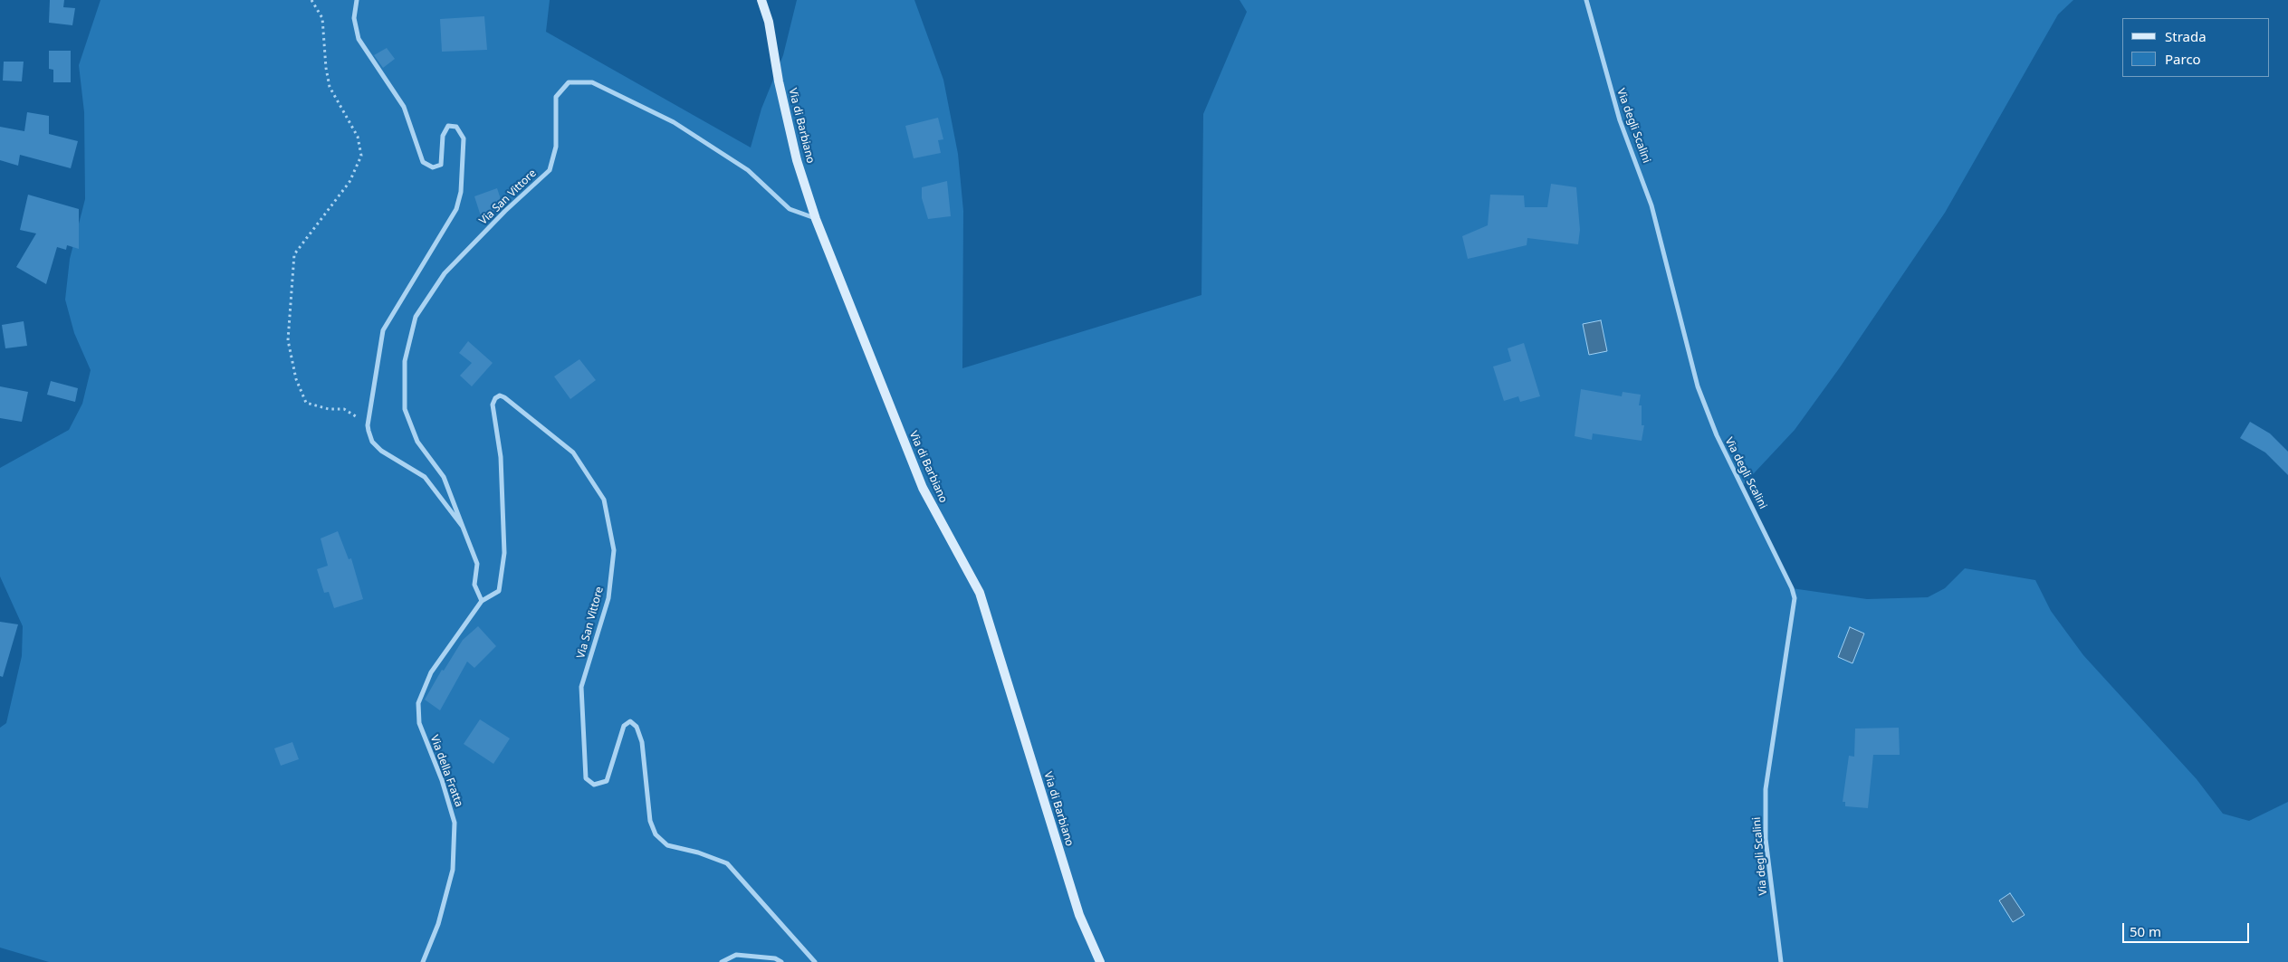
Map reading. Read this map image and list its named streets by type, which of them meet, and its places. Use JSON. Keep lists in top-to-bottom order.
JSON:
{
  "streets": {
    "street": [
      "Via di Barbiano",
      "Via degli Scalini",
      "Via San Vittore",
      "Via della Fratta"
    ]
  },
  "crossings": [
    ["Via di Barbiano", "Via San Vittore"],
    ["Via San Vittore", "Via della Fratta"]
  ],
  "legend": ["Strada", "Parco"],
  "scale_bar": "50 m"
}
